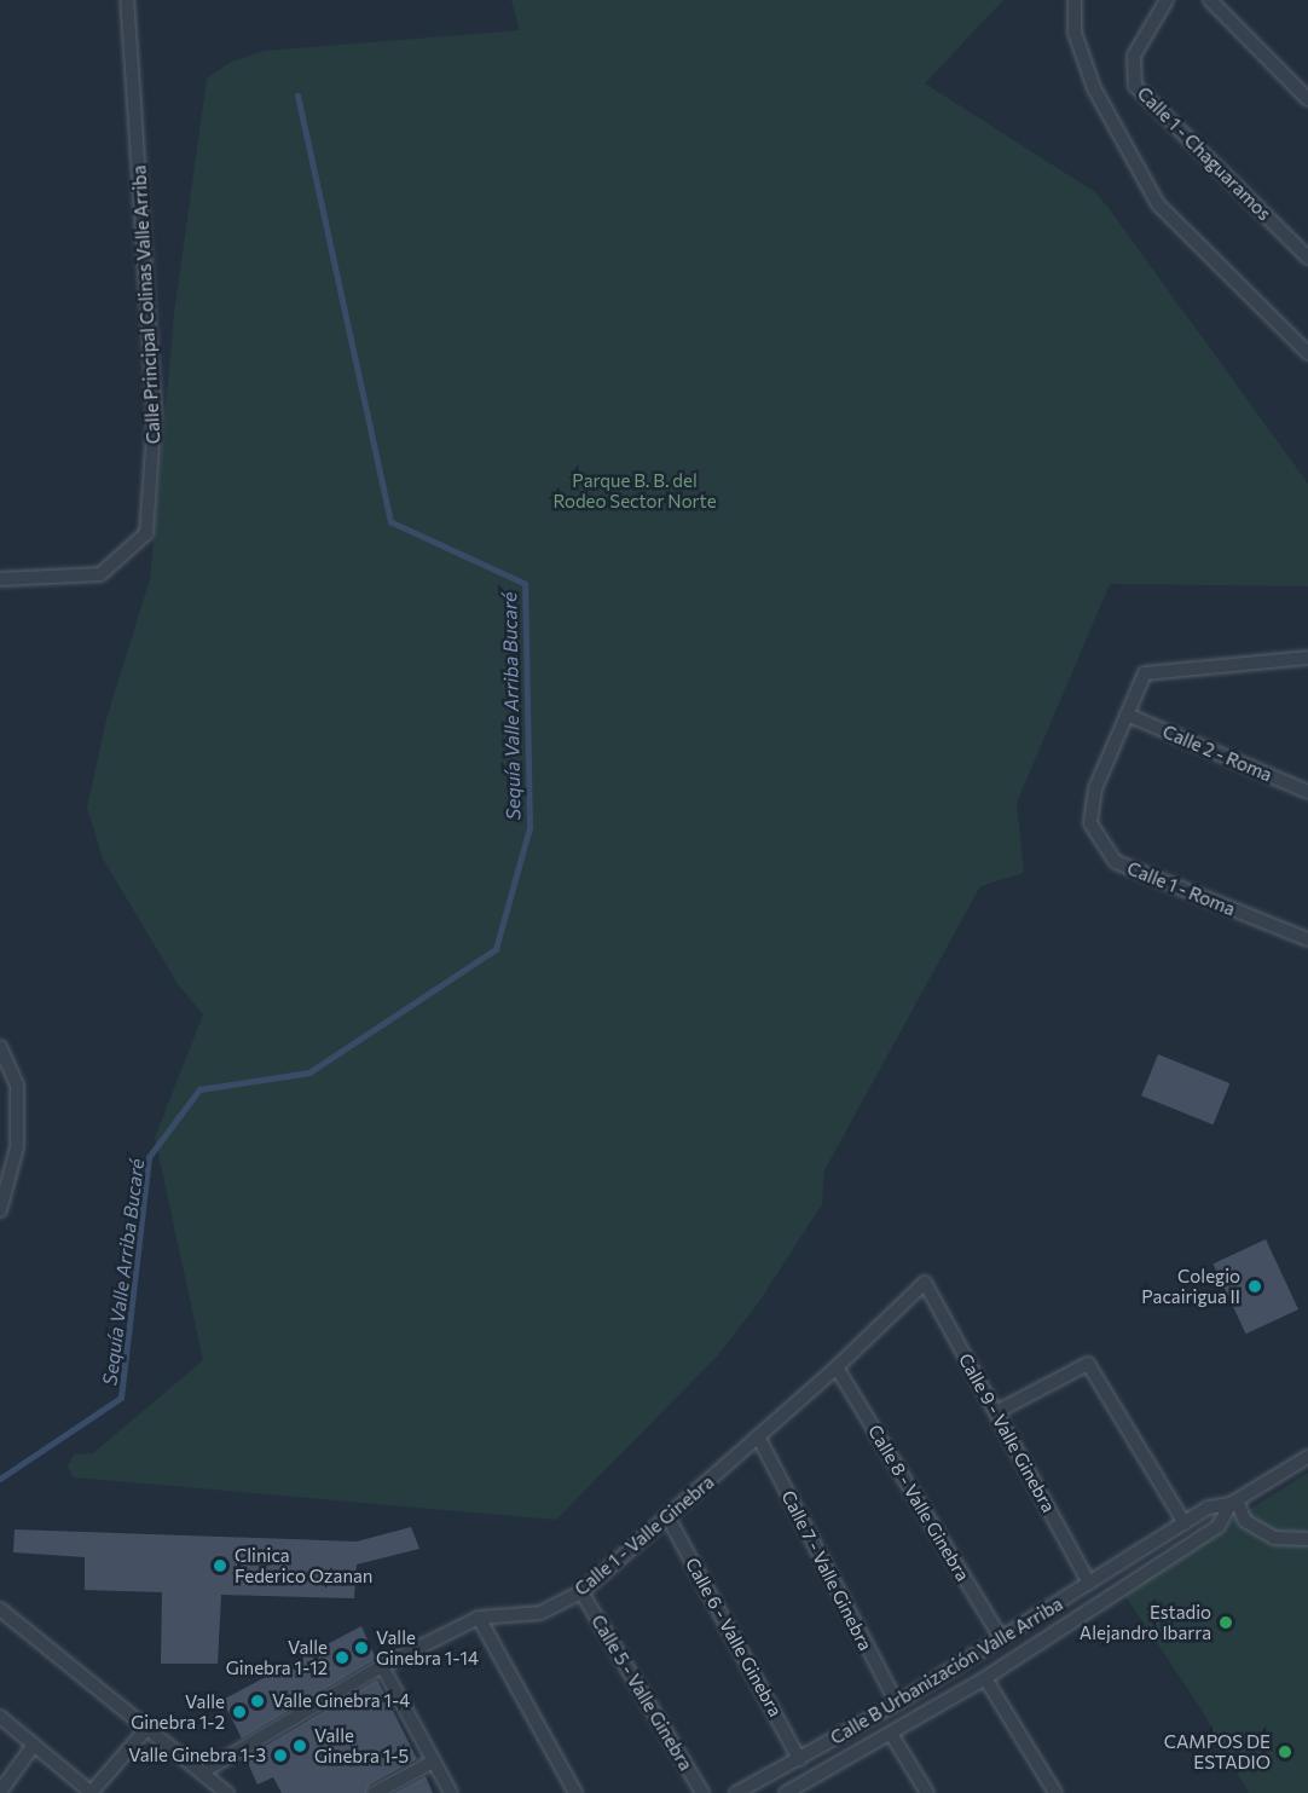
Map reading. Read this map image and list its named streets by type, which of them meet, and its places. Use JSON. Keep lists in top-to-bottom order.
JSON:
{
  "streets": {
    "street": [
      "Calle 1 - Chaguaramos",
      "Calle Principal Colinas Valle Arriba",
      "Calle 2 - Roma",
      "Calle 1 - Roma",
      "Calle 9 - Valle Ginebra",
      "Calle 8 - Valle Ginebra",
      "Calle 1 - Valle Ginebra",
      "Calle 7 - Valle Ginebra",
      "Calle 6 - Valle Ginebra",
      "Calle B Urbanización Valle Arriba",
      "Calle 5 - Valle Ginebra"
    ]
  },
  "crossings": [
    ["Calle 2 - Roma", "Calle 1 - Roma"],
    ["Calle 9 - Valle Ginebra", "Calle 1 - Valle Ginebra"],
    ["Calle 9 - Valle Ginebra", "Calle B Urbanización Valle Arriba"],
    ["Calle 8 - Valle Ginebra", "Calle 1 - Valle Ginebra"],
    ["Calle 8 - Valle Ginebra", "Calle B Urbanización Valle Arriba"],
    ["Calle 1 - Valle Ginebra", "Calle 7 - Valle Ginebra"],
    ["Calle 1 - Valle Ginebra", "Calle 6 - Valle Ginebra"],
    ["Calle 1 - Valle Ginebra", "Calle 5 - Valle Ginebra"],
    ["Calle 7 - Valle Ginebra", "Calle B Urbanización Valle Arriba"],
    ["Calle 6 - Valle Ginebra", "Calle B Urbanización Valle Arriba"]
  ],
  "water": ["Sequía Valle Arriba Bucaré"],
  "parks": ["Parque B. B. del Rodeo Sector Norte"],
  "places": [
    "Colegio Pacairigua II",
    "Clinica Federico Ozanan",
    "Estadio Alejandro Ibarra",
    "Valle Ginebra 1-14",
    "Valle Ginebra 1-12",
    "Valle Ginebra 1-4",
    "Valle Ginebra 1-2",
    "Valle Ginebra 1-5",
    "CAMPOS DE ESTADIO",
    "Valle Ginebra 1-3"
  ]
}
